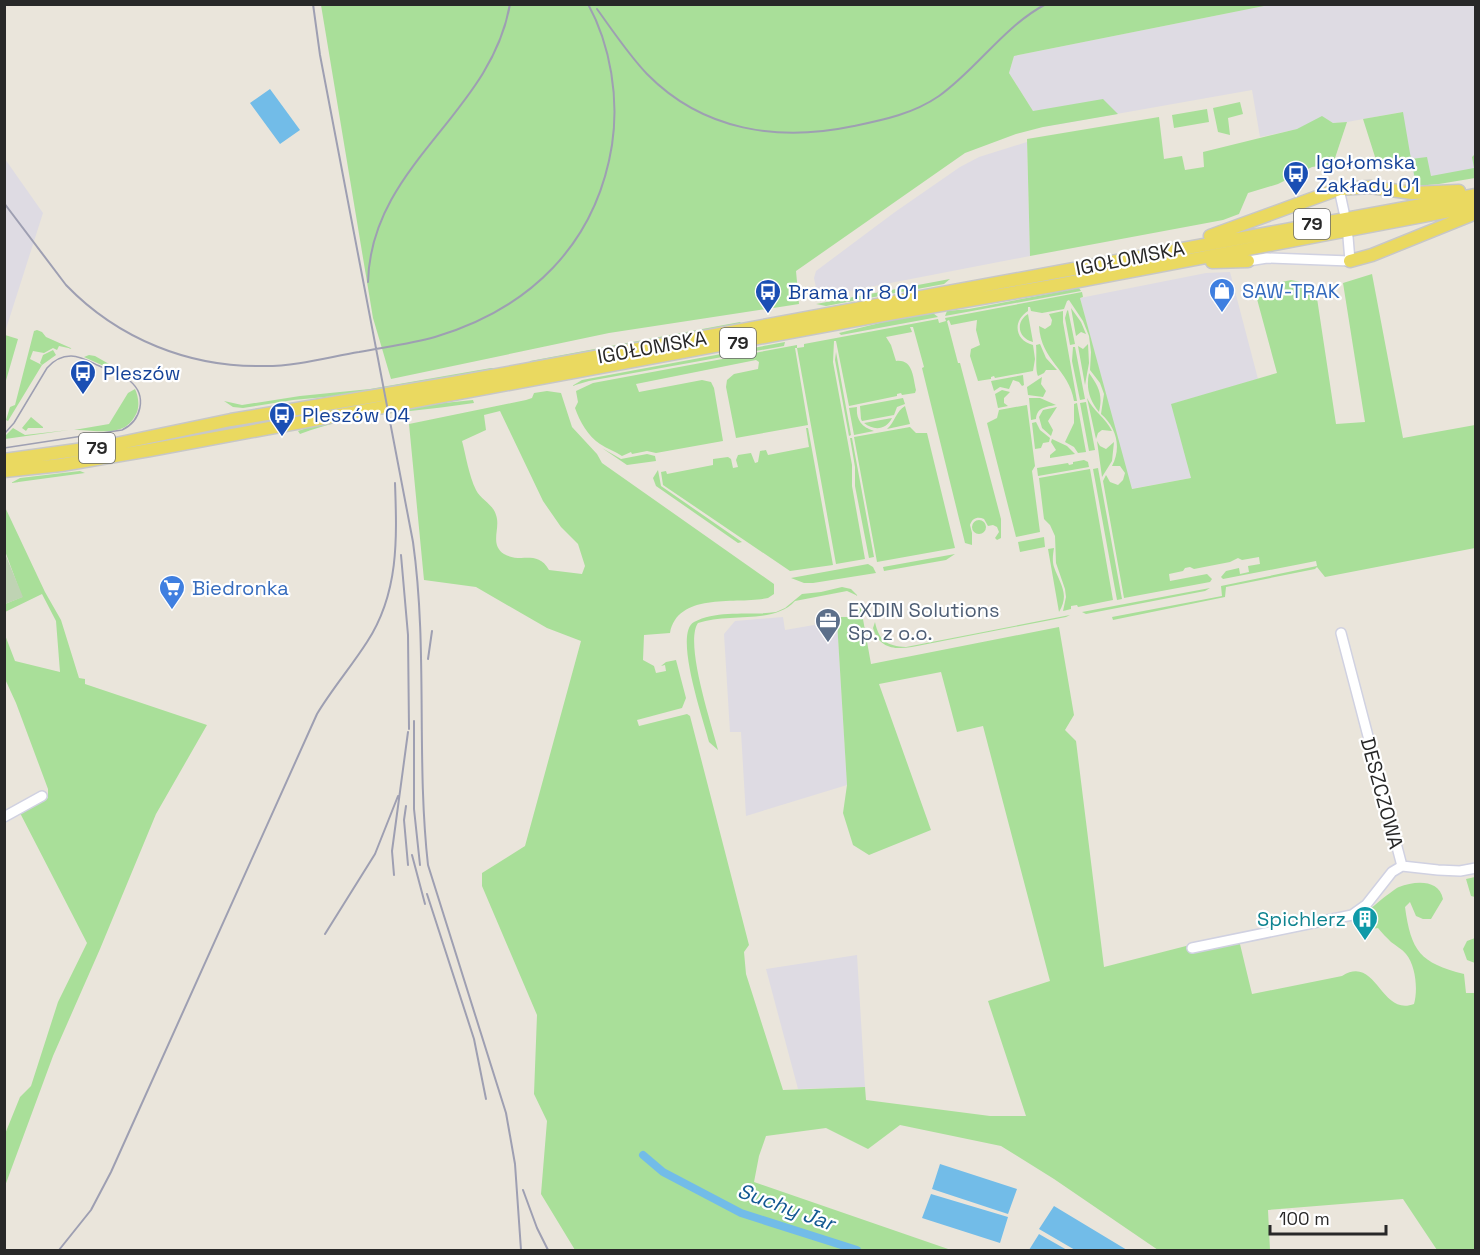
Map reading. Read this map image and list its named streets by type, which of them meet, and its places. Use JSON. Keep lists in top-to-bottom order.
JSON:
{
  "streets": {
    "main road": ["79", "IGOŁOMSKA"],
    "street": ["DESZCZOWA"]
  },
  "water": ["Suchy Jar"],
  "places": {
    "bus stop": [
      "Igołomska Zakłady 01",
      "Brama nr 8 01",
      "Pleszów",
      "Pleszów 04"
    ],
    "shop": ["SAW-TRAK"],
    "supermarket": ["Biedronka"],
    "office": ["EXDIN Solutions Sp. z o.o."],
    "building": ["Spichlerz"]
  },
  "scale_bar": "100 m"
}
